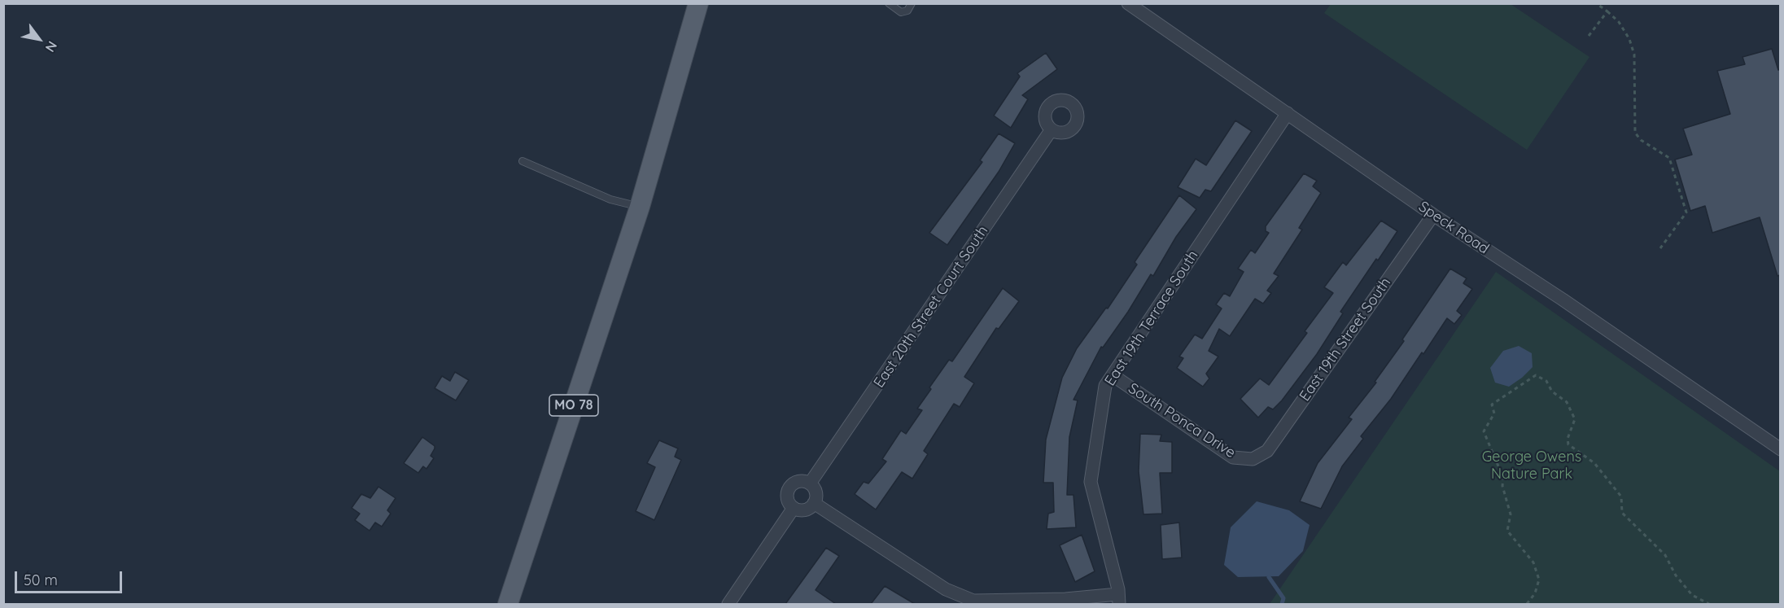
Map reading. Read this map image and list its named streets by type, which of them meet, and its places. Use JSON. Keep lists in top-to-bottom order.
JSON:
{
  "streets": {
    "main road": ["MO 78"],
    "street": [
      "Speck Road",
      "East 20th Street Court South",
      "East 19th Terrace South",
      "East 19th Street South",
      "South Ponca Drive"
    ]
  },
  "crossings": [
    ["Speck Road", "East 19th Terrace South"],
    ["Speck Road", "East 19th Street South"],
    ["East 19th Terrace South", "South Ponca Drive"],
    ["East 19th Street South", "South Ponca Drive"]
  ],
  "parks": ["George Owens Nature Park"],
  "scale_bar": "50 m",
  "north": "bottom right"
}
